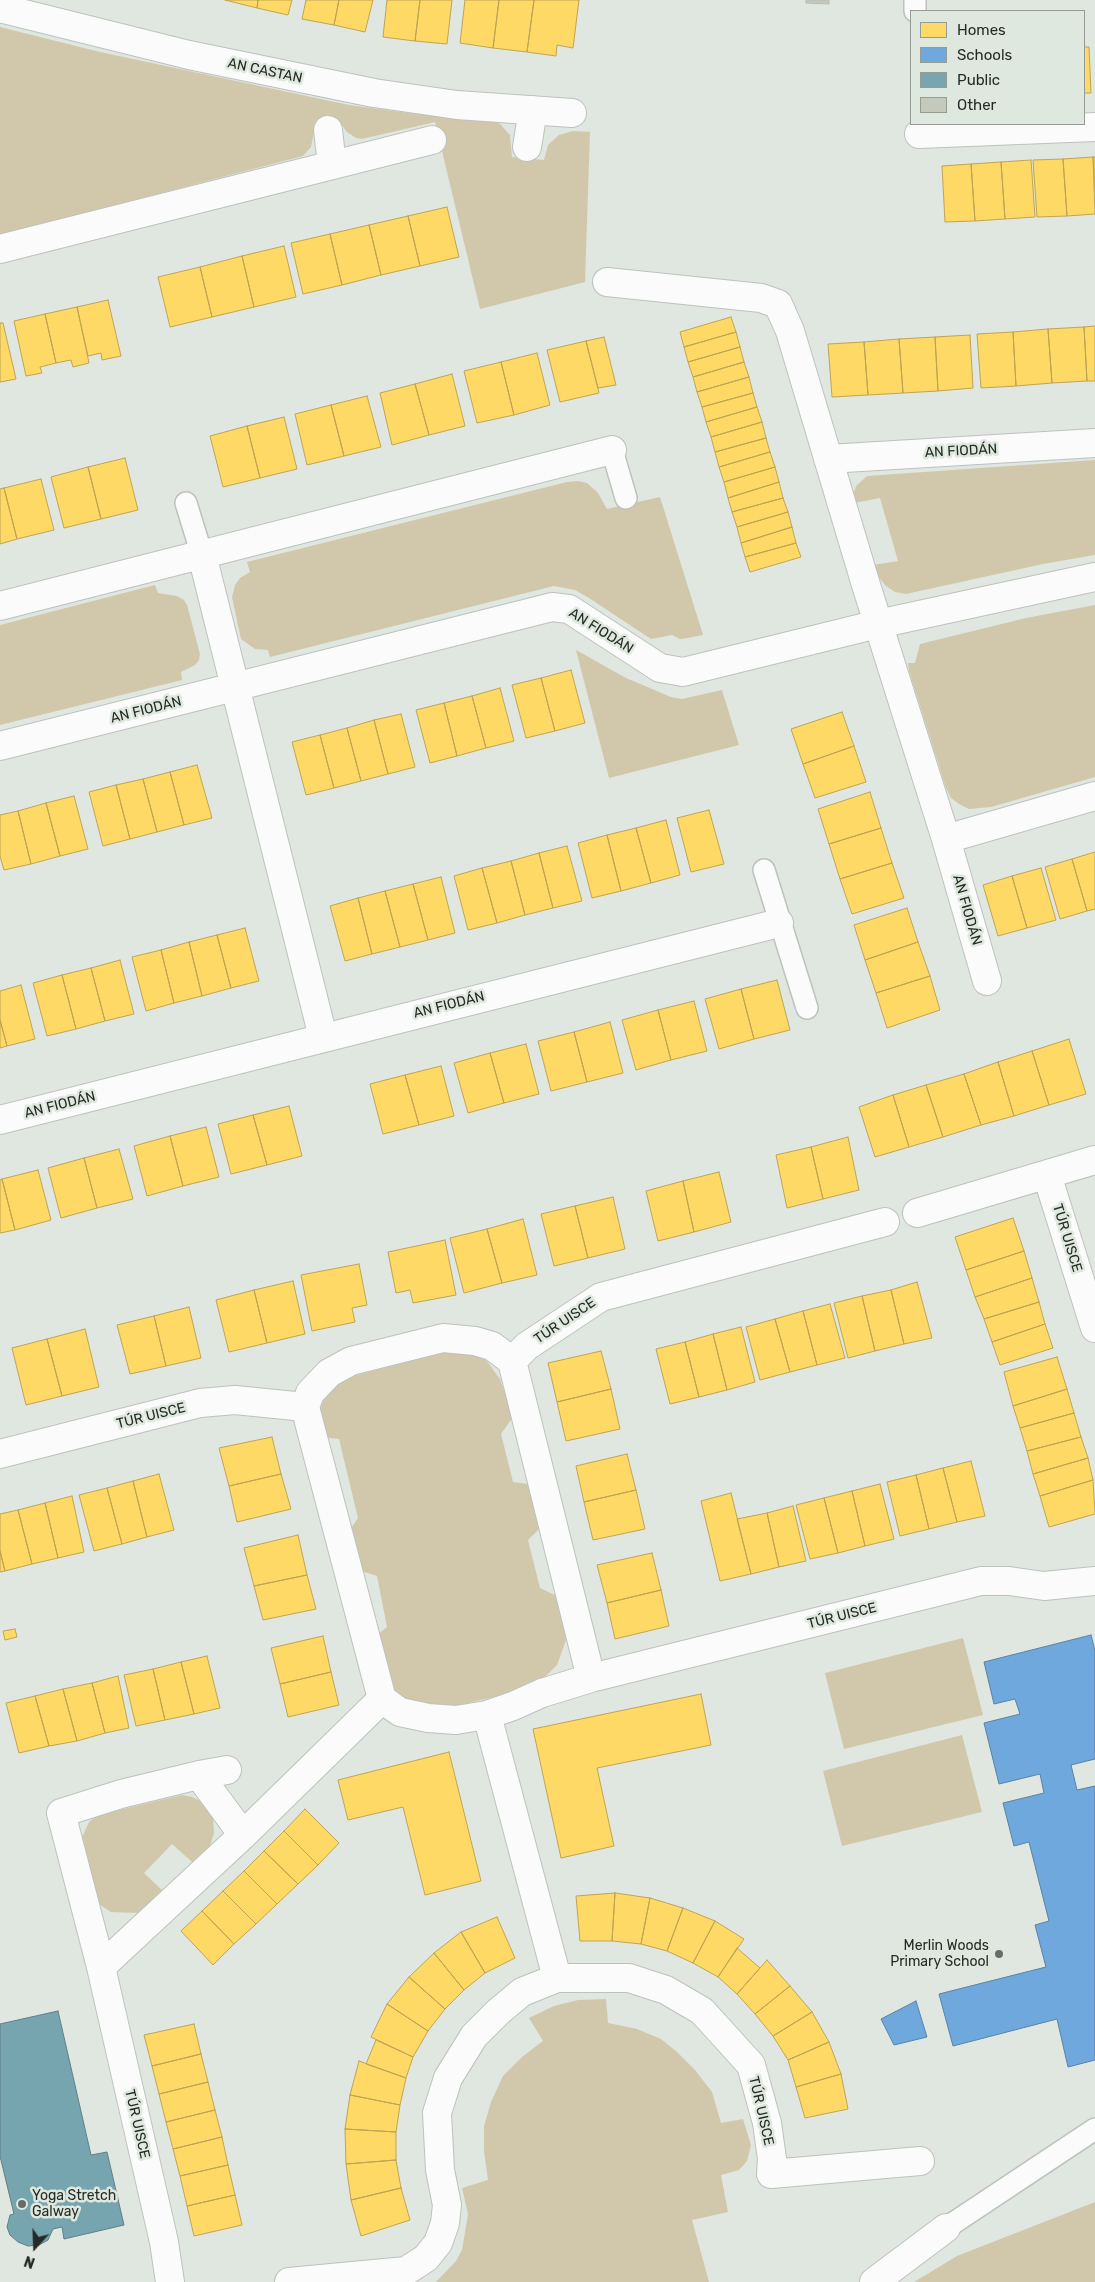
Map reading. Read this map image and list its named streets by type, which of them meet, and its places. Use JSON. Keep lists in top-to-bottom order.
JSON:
{
  "streets": {
    "street": ["AN CASTAN", "AN FIODÁN", "TÚR UISCE"]
  },
  "places": ["Merlin Woods Primary School", "Yoga Stretch Galway"],
  "legend": [
    "Homes",
    "Schools",
    "Public",
    "Other"
  ],
  "north": "bottom"
}
